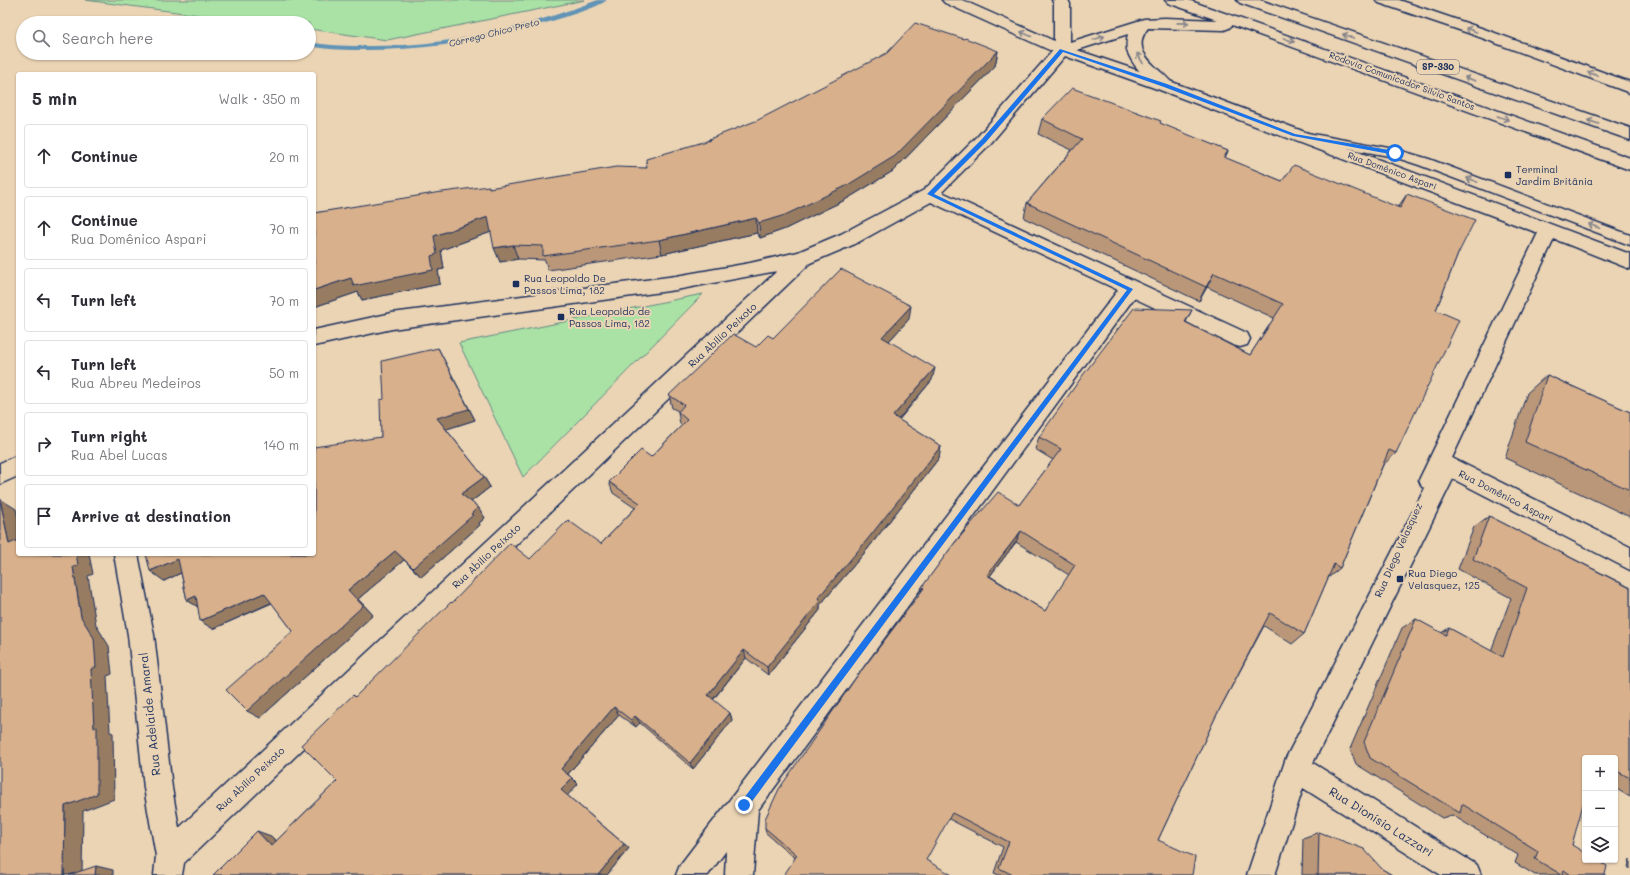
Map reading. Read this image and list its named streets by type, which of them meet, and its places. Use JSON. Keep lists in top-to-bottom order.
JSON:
{
  "streets": {
    "main road": [
      "SP-330",
      "Rodovia Comunicador Silvio Santos",
      "Rua Domênico Aspari",
      "Rua Abilío Peixoto",
      "Rua Diego Velasquez",
      "Rua Adelaide Amaral",
      "Rua Dionísio Lazzari"
    ]
  },
  "crossings": [
    ["Rua Domênico Aspari", "Rua Diego Velasquez"],
    ["Rua Domênico Aspari", "Rua Dionísio Lazzari"],
    ["Rua Abilío Peixoto", "Rua Adelaide Amaral"],
    ["Rua Diego Velasquez", "Rua Dionísio Lazzari"]
  ],
  "water": ["Córrego Chico Preto"],
  "places": {
    "transit": [
      "Terminal Jardim Britânia",
      "Rua Leopoldo De Passos Lima, 182",
      "Rua Leopoldo de Passos Lima, 182",
      "Rua Diego Velasquez, 125"
    ]
  },
  "page": {
    "search": "Search here",
    "heading": ["5 min", "Walk · 350 m"],
    "list": [
      ["Continue", "20 m"],
      ["Continue", "Rua Domênico Aspari", "70 m"],
      ["Turn left", "70 m"],
      ["Turn left", "Rua Abreu Medeiros", "50 m"],
      ["Turn right", "Rua Abel Lucas", "140 m"],
      "Arrive at destination"
    ],
    "map_buttons": ["+", "−"]
  }
}
